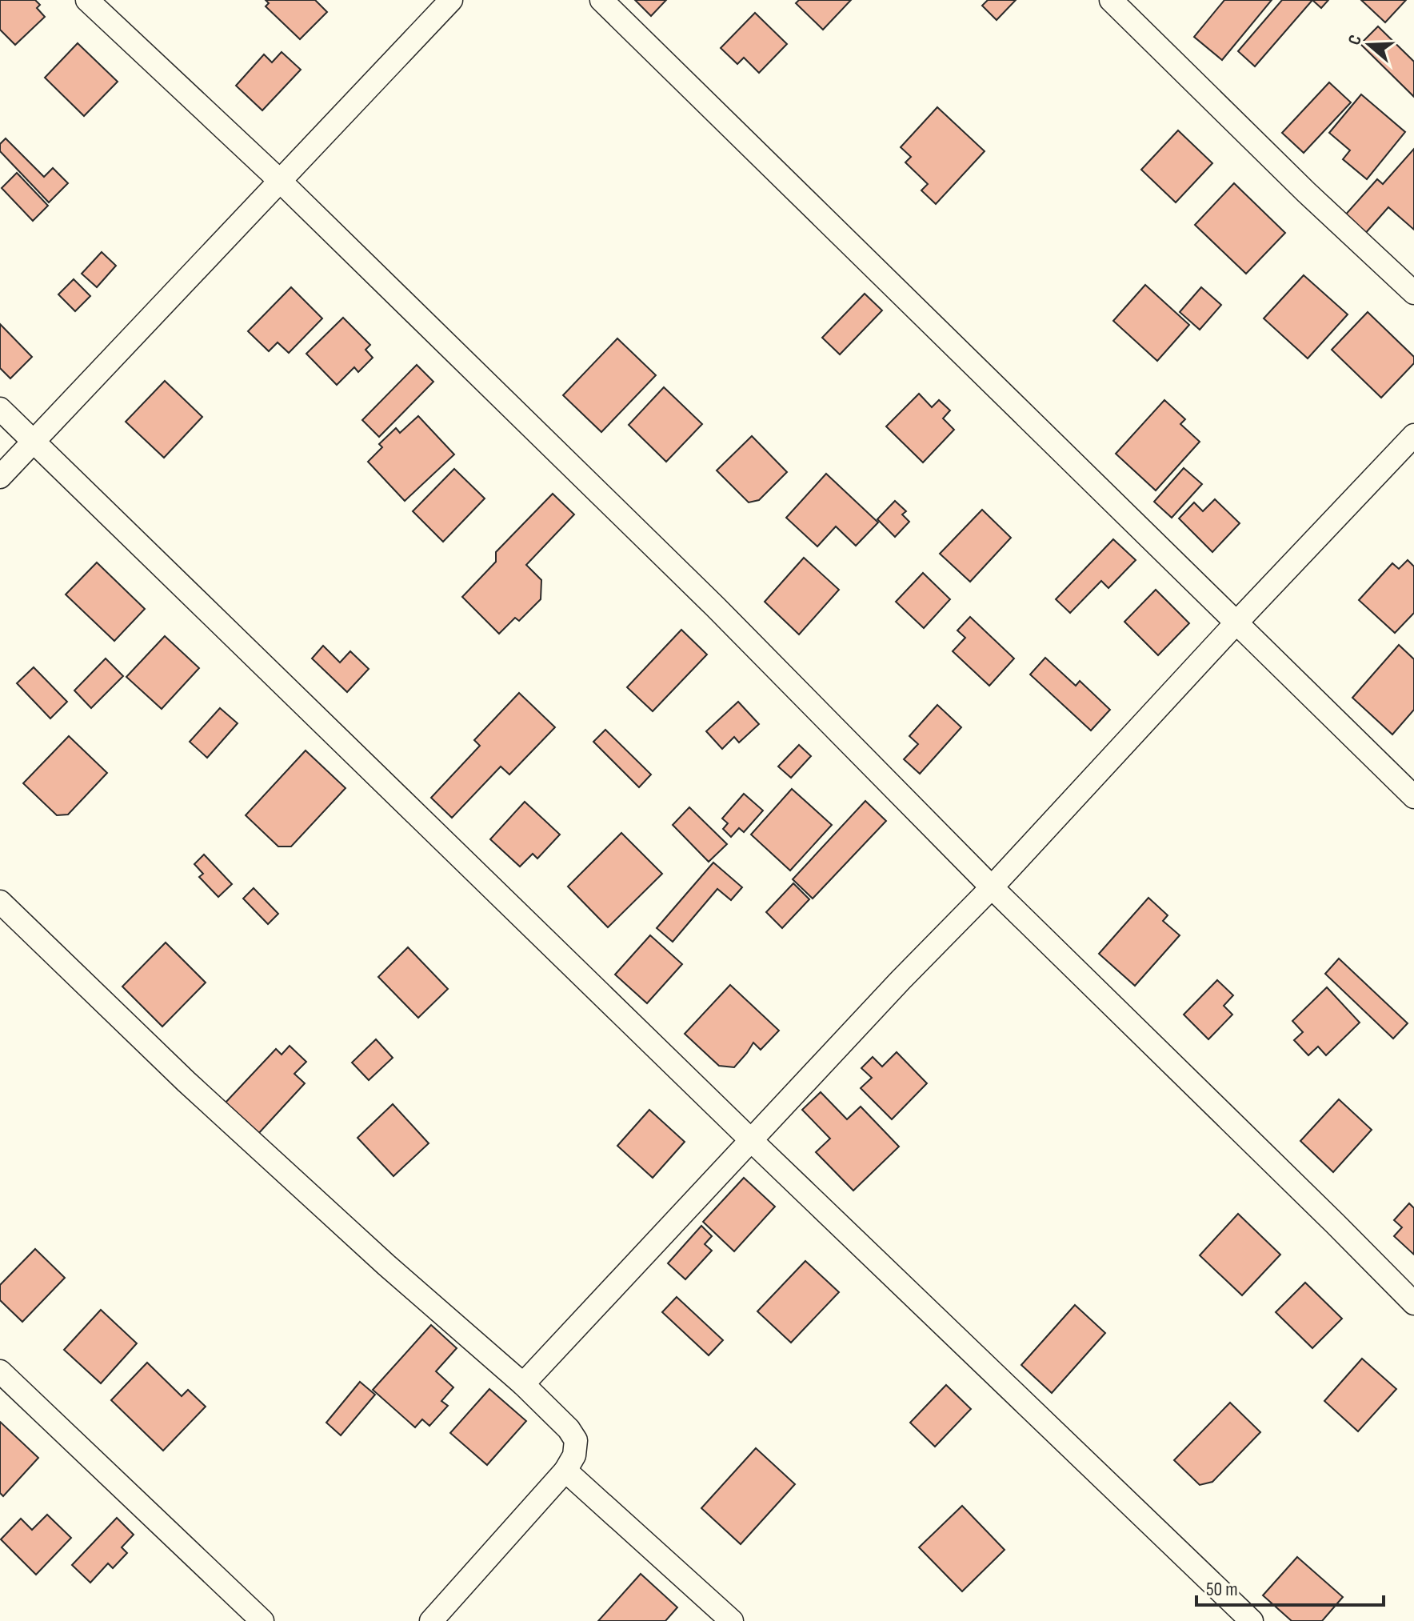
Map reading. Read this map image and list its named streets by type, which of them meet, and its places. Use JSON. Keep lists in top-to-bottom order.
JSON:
{
  "scale_bar": "50 m",
  "north": "left"
}
